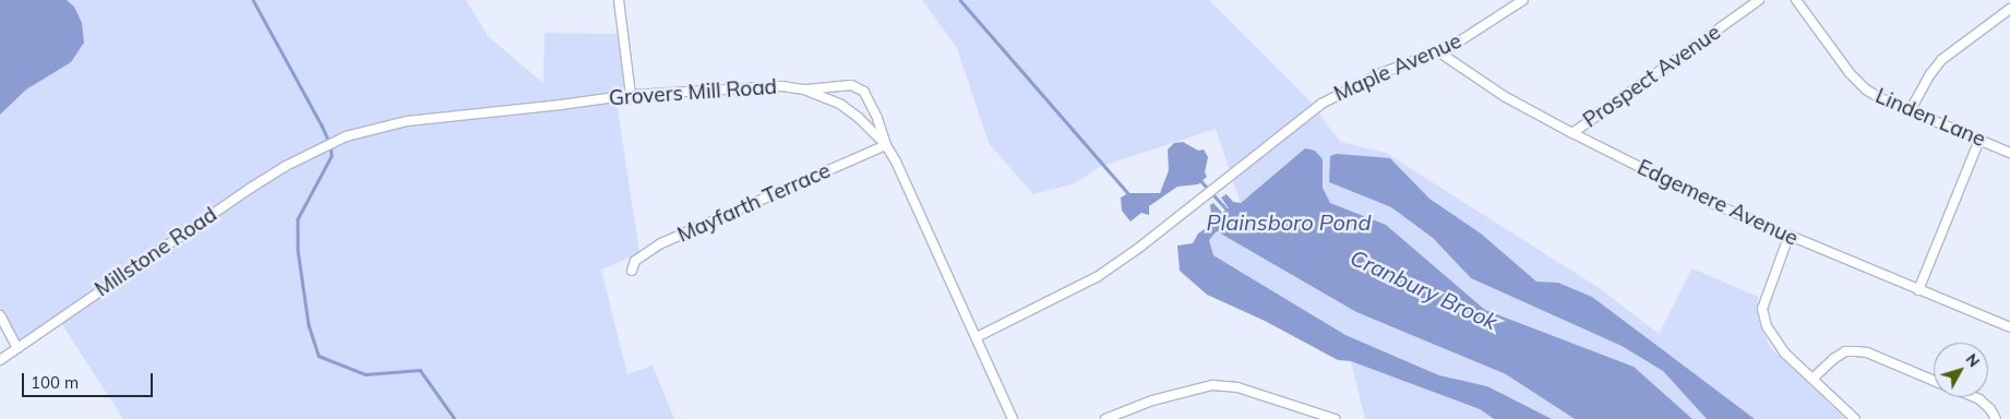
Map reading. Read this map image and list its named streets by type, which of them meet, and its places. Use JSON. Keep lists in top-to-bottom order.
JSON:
{
  "streets": {
    "street": [
      "Maple Avenue",
      "Prospect Avenue",
      "Grovers Mill Road",
      "Linden Lane",
      "Mayfarth Terrace",
      "Edgemere Avenue",
      "Millstone Road"
    ]
  },
  "crossings": [
    ["Maple Avenue", "Grovers Mill Road"],
    ["Maple Avenue", "Edgemere Avenue"],
    ["Prospect Avenue", "Edgemere Avenue"],
    ["Grovers Mill Road", "Mayfarth Terrace"],
    ["Grovers Mill Road", "Millstone Road"]
  ],
  "water": ["Plainsboro Pond", "Cranbury Brook"],
  "scale_bar": "100 m",
  "north": "top right"
}
